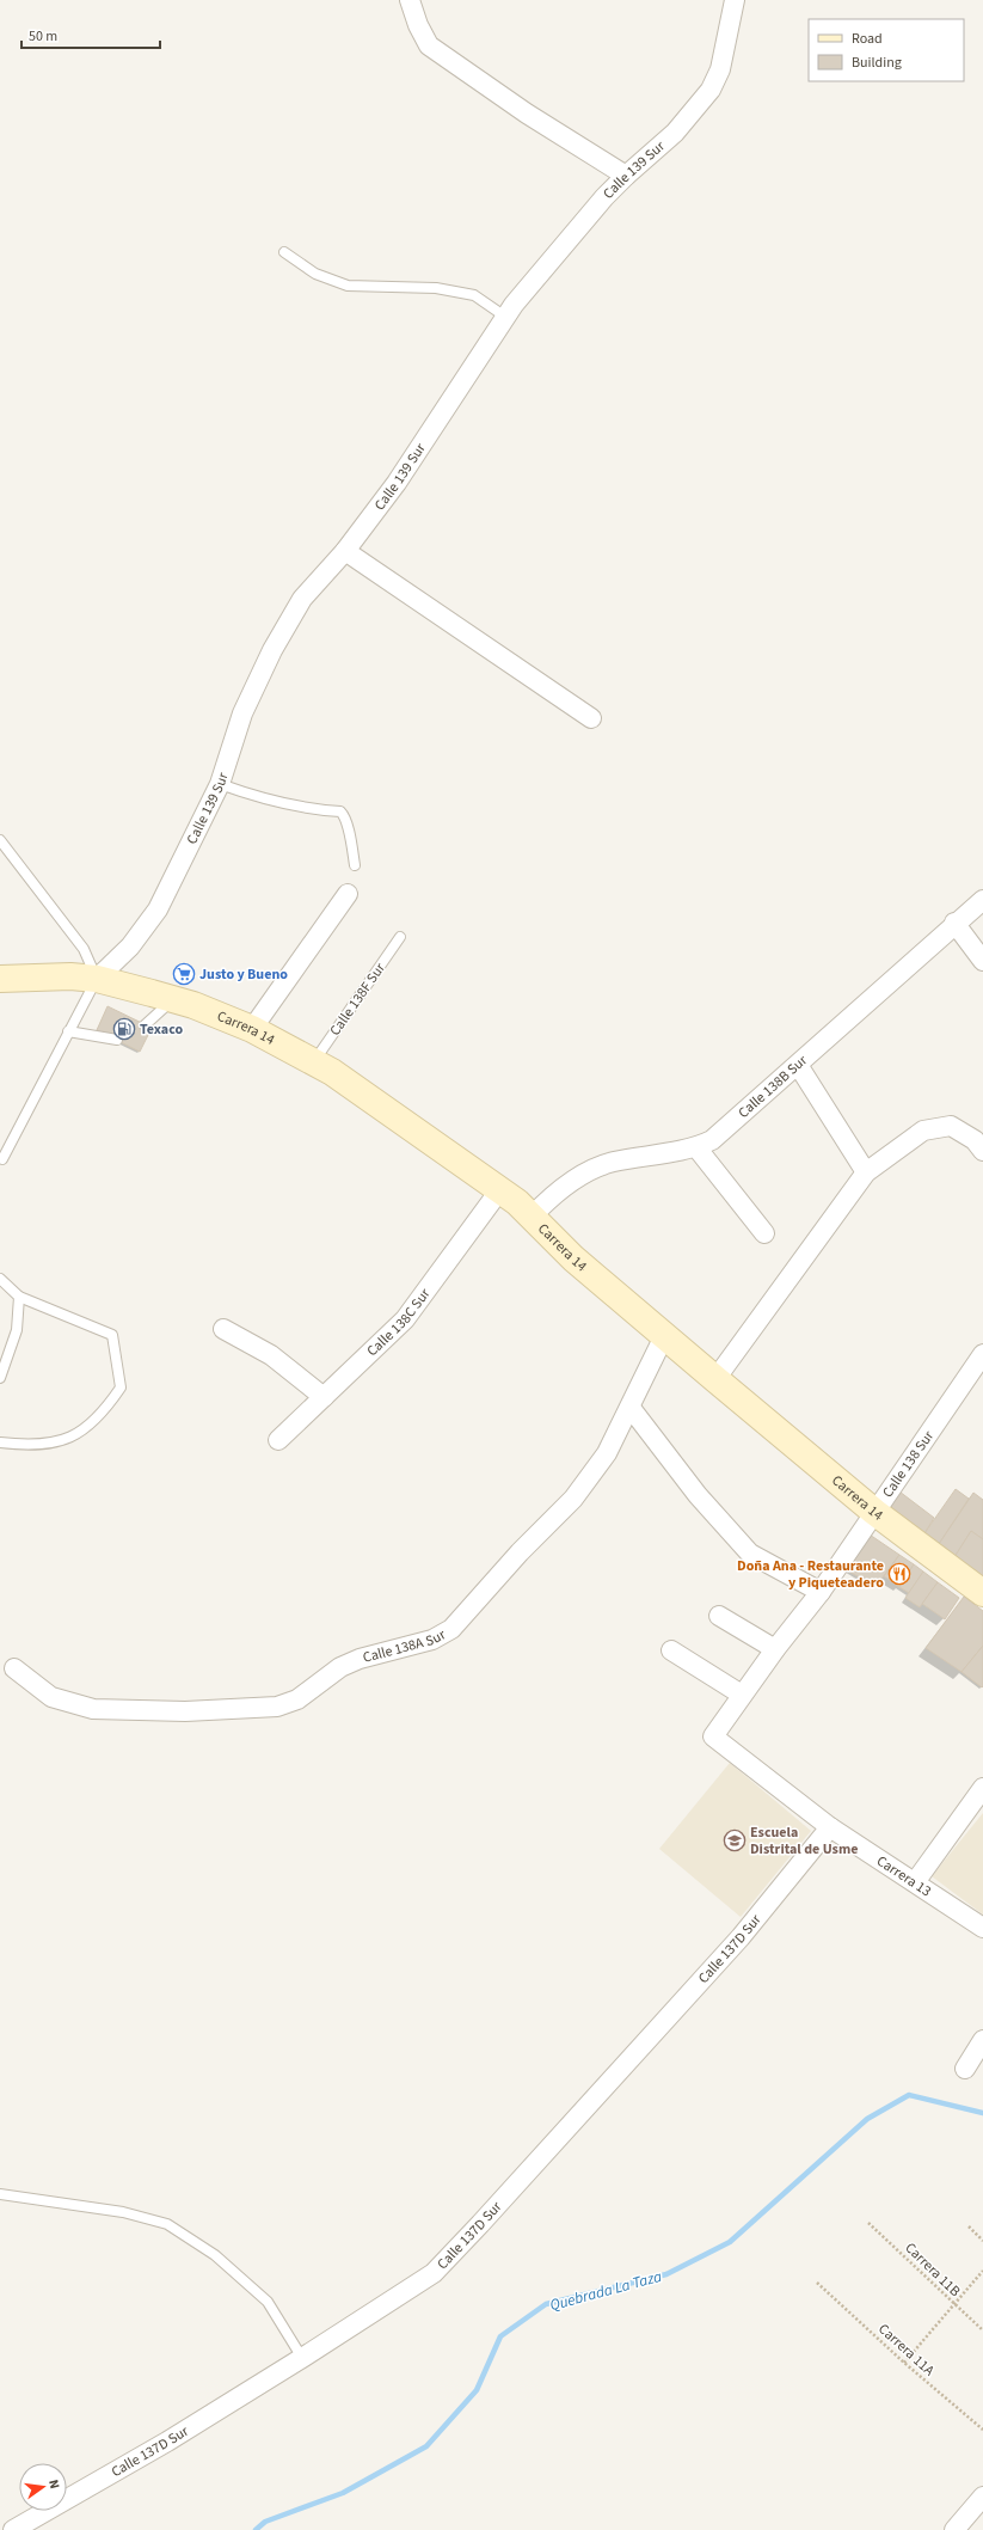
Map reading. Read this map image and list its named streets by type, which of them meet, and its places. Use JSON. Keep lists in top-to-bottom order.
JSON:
{
  "streets": {
    "street": [
      "Calle 139 Sur",
      "Carrera 14",
      "Calle 138B Sur",
      "Calle 138C Sur",
      "Calle 138 Sur",
      "Calle 138A Sur",
      "Carrera 13",
      "Calle 137D Sur"
    ],
    "lane": ["Calle 138F Sur"],
    "path": ["Carrera 11B", "Carrera 11A"]
  },
  "crossings": [
    ["Calle 139 Sur", "Carrera 14"],
    ["Calle 138F Sur", "Carrera 14"],
    ["Carrera 14", "Calle 138B Sur"],
    ["Carrera 14", "Calle 138C Sur"],
    ["Carrera 14", "Calle 138 Sur"],
    ["Carrera 14", "Calle 138A Sur"],
    ["Calle 138 Sur", "Carrera 13"],
    ["Carrera 13", "Calle 137D Sur"]
  ],
  "water": ["Quebrada La Taza"],
  "places": {
    "supermarket": ["Justo y Bueno"],
    "fuel station": ["Texaco"],
    "restaurant": ["Doña Ana - Restaurante y Piqueteadero"],
    "school or university": ["Escuela Distrital de Usme"]
  },
  "legend": ["Road", "Building"],
  "scale_bar": "50 m",
  "north": "right"
}
